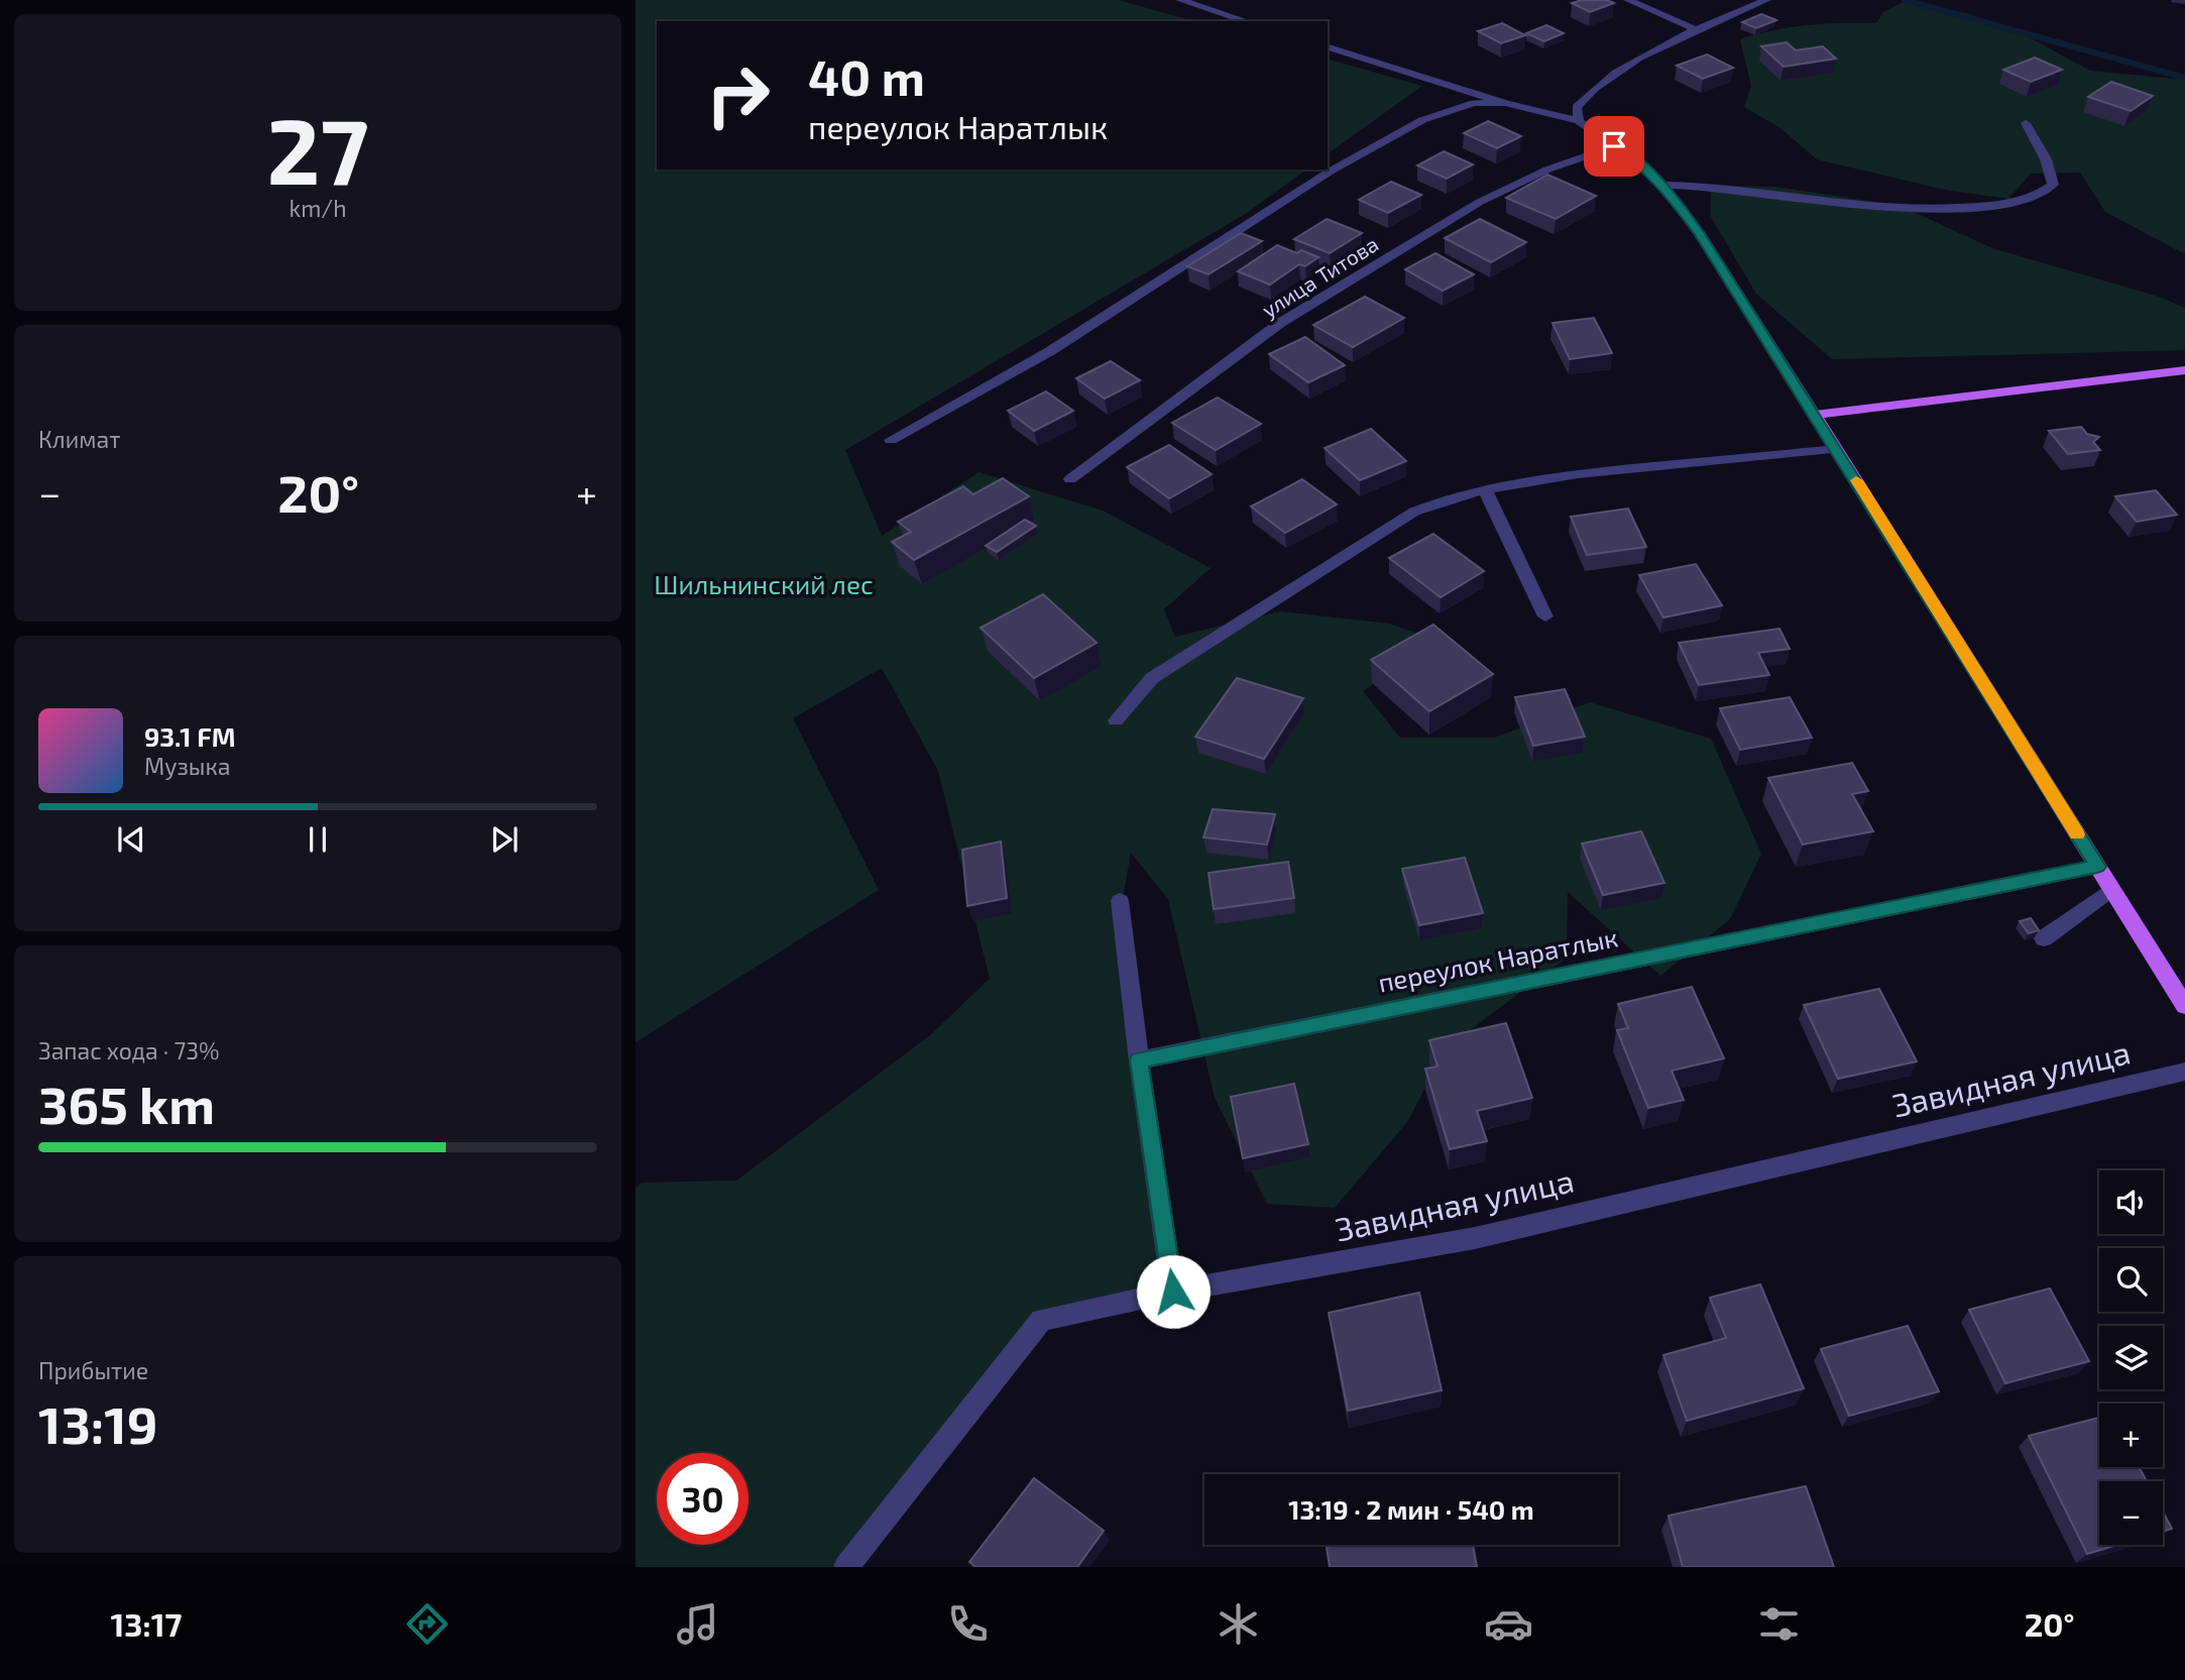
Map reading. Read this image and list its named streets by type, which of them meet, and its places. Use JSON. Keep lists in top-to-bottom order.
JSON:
{
  "streets": {
    "street": ["улица Титова", "переулок Наратлык", "Завидная улица"]
  },
  "parks": ["Шильнинский лес"],
  "page": {
    "tile": [
      ["27", "km/h"],
      "Климат",
      ["Запас хода · 73%", "365 km"],
      ["Прибытие", "13:19"]
    ],
    "turn": ["40 m", "переулок Наратлык"],
    "heat": ["−", "20°", "+"],
    "song": ["93.1 FM", "Музыка"],
    "map_buttons": ["+", "−"],
    "limit": "30",
    "trip": "13:19 · 2 мин · 540 m",
    "tabs": ["13:17", "20°"]
  }
}
